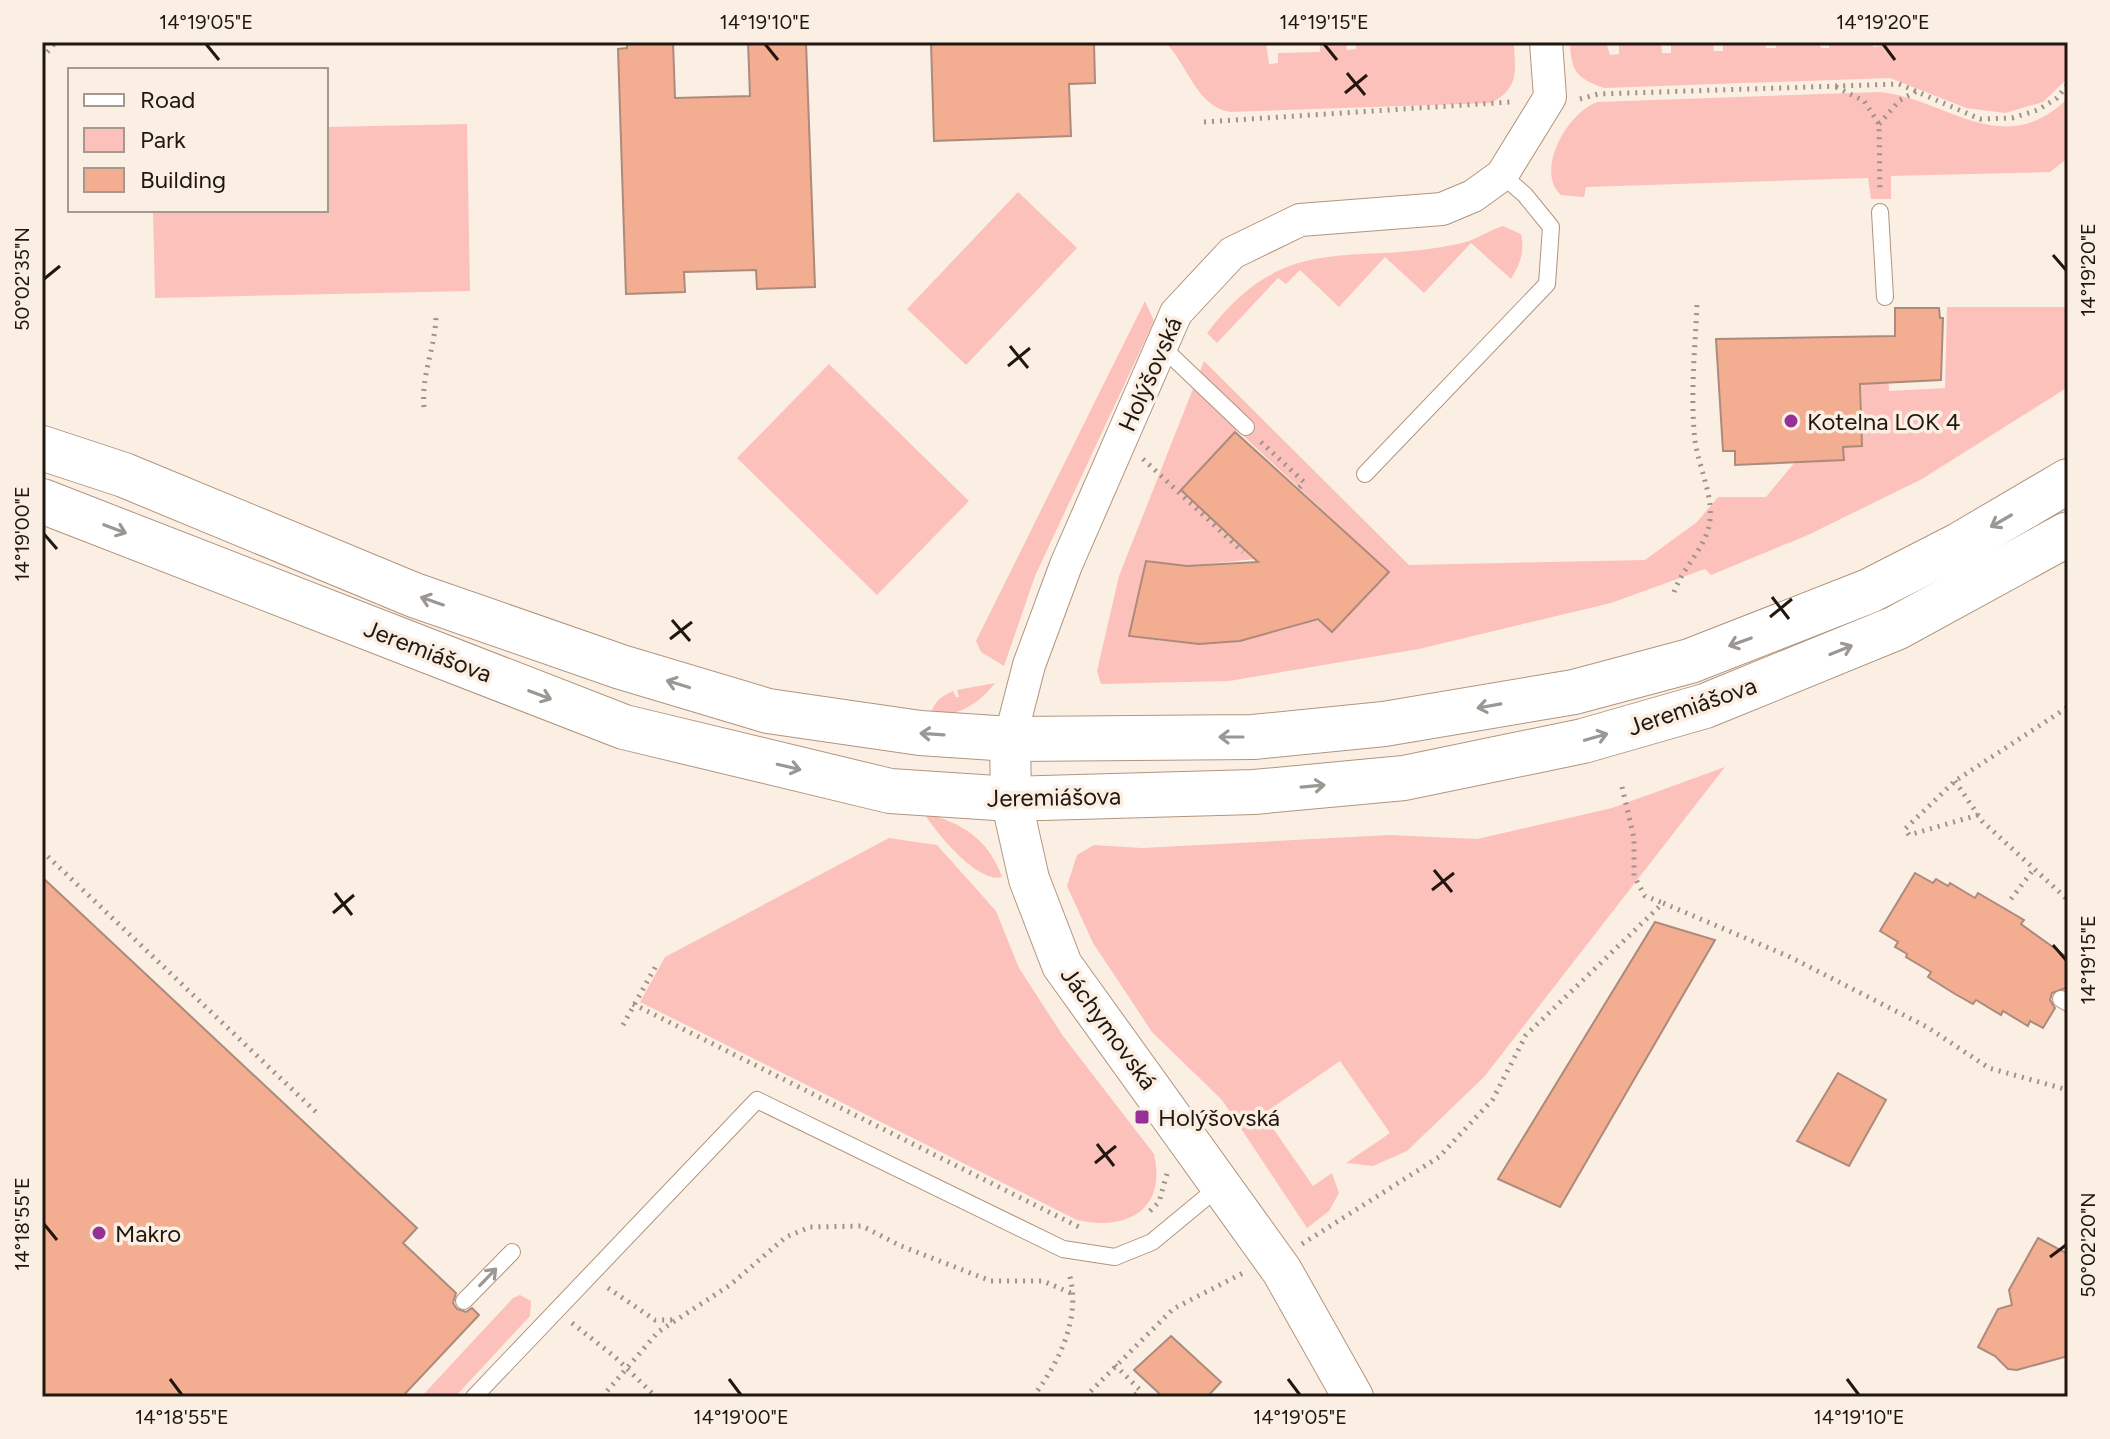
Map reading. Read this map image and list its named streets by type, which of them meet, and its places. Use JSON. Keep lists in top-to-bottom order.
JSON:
{
  "streets": {
    "main road": ["Jeremiášova"],
    "street": ["Holýšovská", "Jáchymovská"]
  },
  "crossings": [
    ["Holýšovská", "Jeremiášova"],
    ["Holýšovská", "Jáchymovská"],
    ["Jeremiášova", "Jáchymovská"]
  ],
  "places": {
    "other": ["Kotelna LOK 4", "Makro"],
    "transit": ["Holýšovská"]
  },
  "legend": ["Road", "Park", "Building"],
  "coordinates": [
    "14°19'05\"E",
    "14°19'10\"E",
    "14°19'15\"E",
    "14°19'20\"E",
    "50°02'35\"N",
    "14°19'00\"E",
    "14°18'55\"E",
    "50°02'20\"N"
  ]
}
